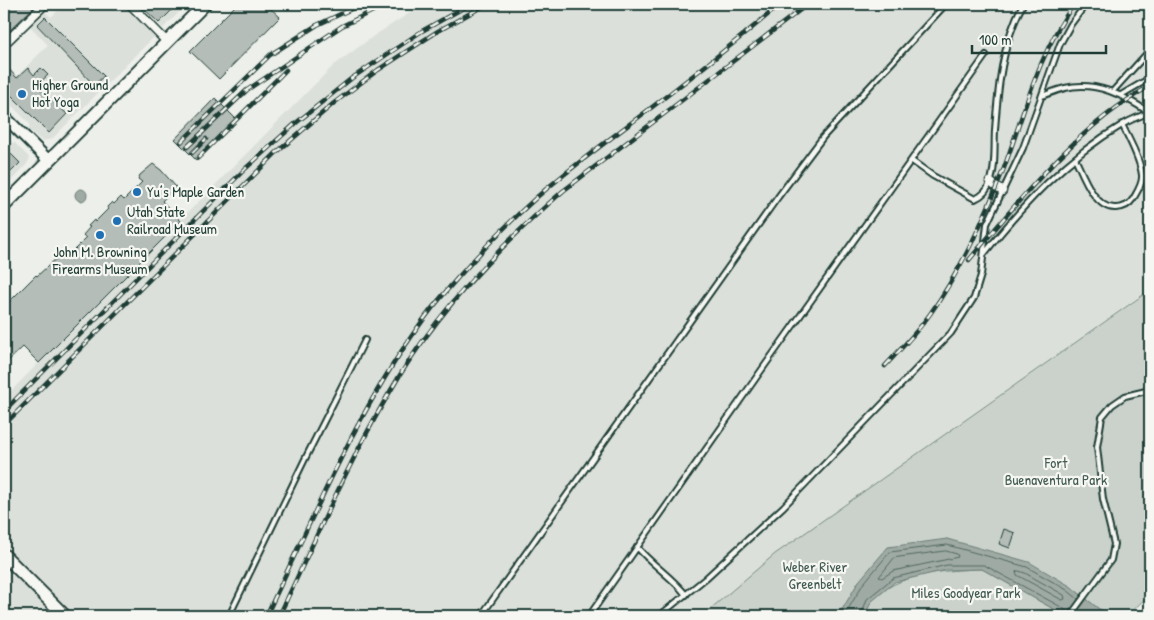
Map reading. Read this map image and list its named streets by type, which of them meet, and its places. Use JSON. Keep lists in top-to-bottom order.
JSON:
{
  "parks": ["Fort Buenaventura Park", "Weber River Greenbelt", "Miles Goodyear Park"],
  "places": [
    "Higher Ground Hot Yoga",
    "Yu’s Maple Garden",
    "Utah State Railroad Museum",
    "John M. Browning Firearms Museum"
  ],
  "scale_bar": "100 m"
}
